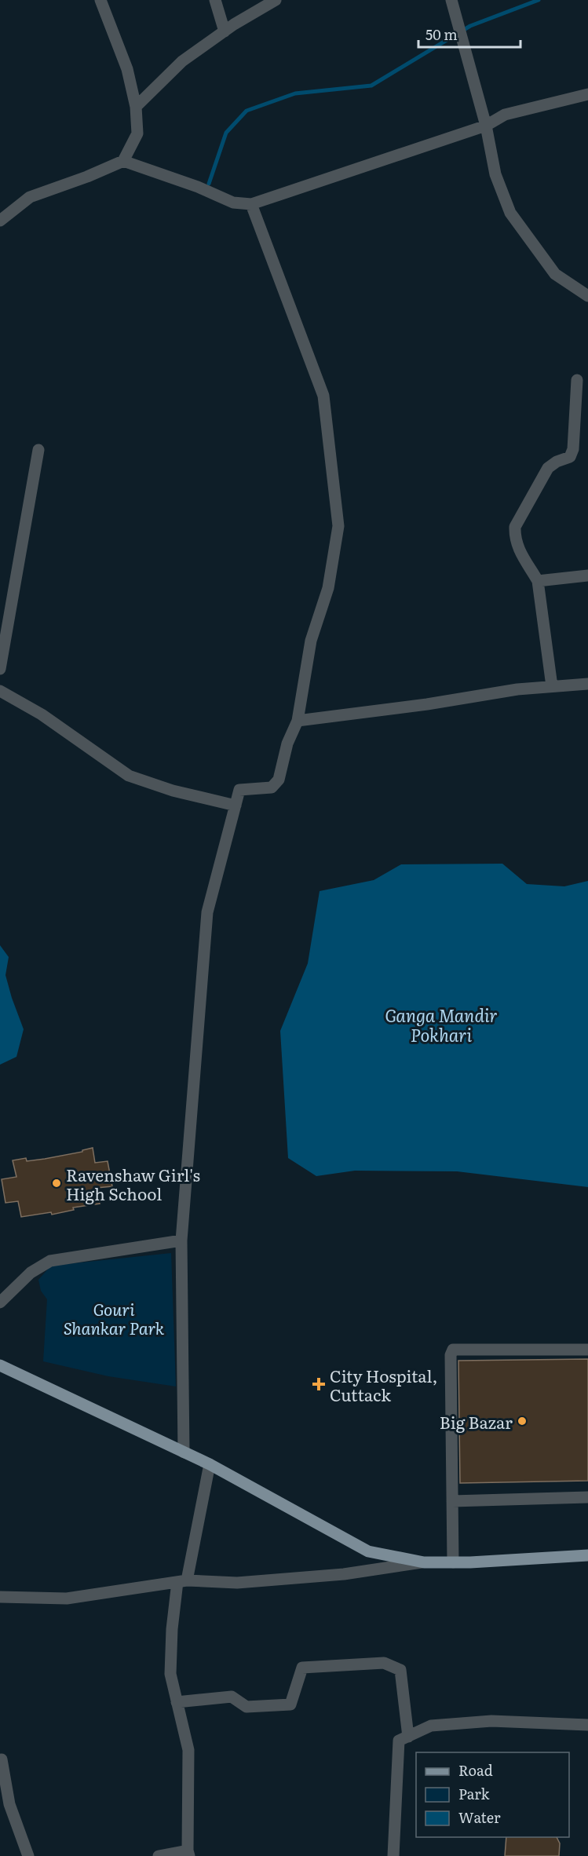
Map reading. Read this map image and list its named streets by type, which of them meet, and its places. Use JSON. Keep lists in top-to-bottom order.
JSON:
{
  "water": ["Ganga Mandir Pokhari"],
  "parks": ["Gouri Shankar Park"],
  "places": {
    "other": ["Ravenshaw Girl's High School", "Big Bazar"],
    "health": ["City Hospital, Cuttack"]
  },
  "legend": ["Road", "Park", "Water"],
  "scale_bar": "50 m"
}
